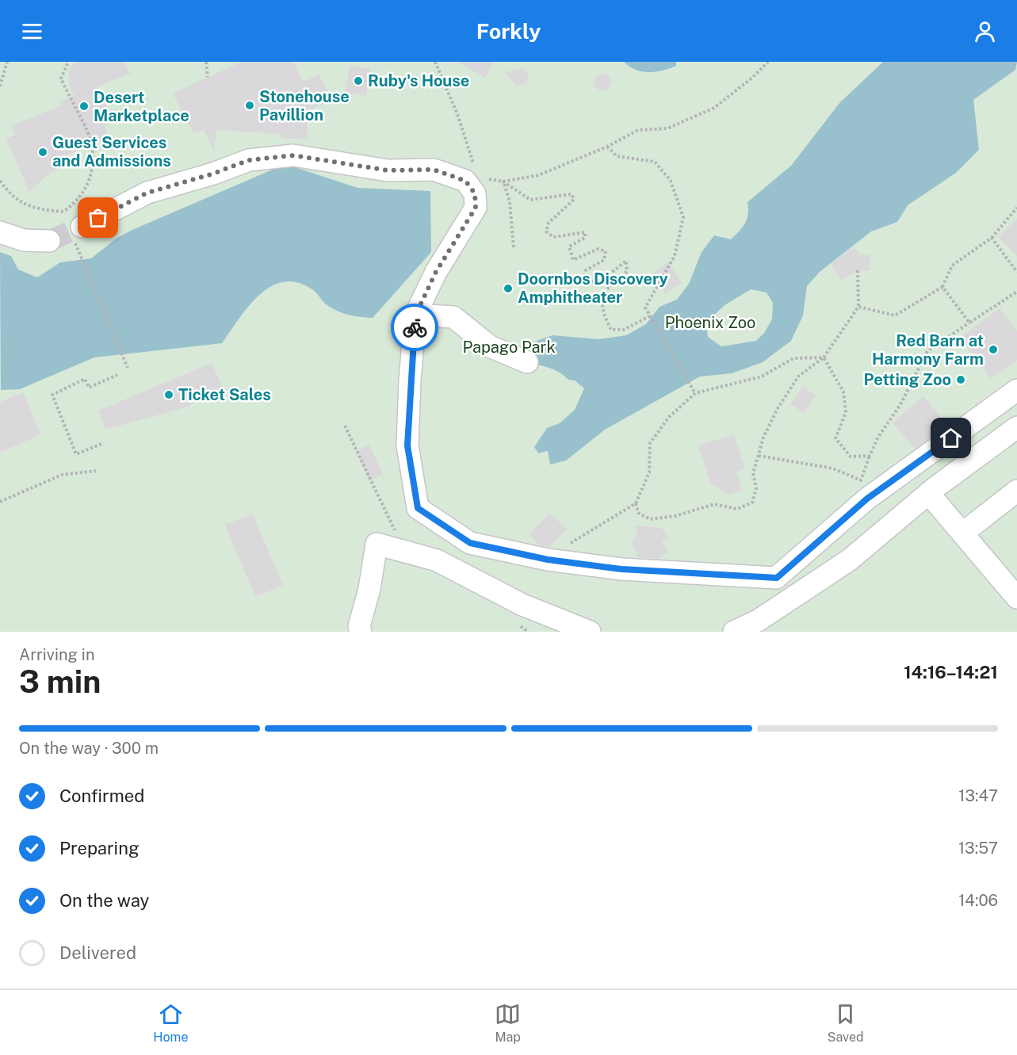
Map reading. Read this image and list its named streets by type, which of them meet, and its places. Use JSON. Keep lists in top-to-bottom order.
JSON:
{
  "parks": ["Phoenix Zoo", "Papago Park"],
  "places": [
    "Ruby's House",
    "Stonehouse Pavillion",
    "Desert Marketplace",
    "Guest Services and Admissions",
    "Doornbos Discovery Amphitheater",
    "Red Barn at Harmony Farm",
    "Petting Zoo",
    "Ticket Sales"
  ],
  "page": {
    "header": "Forkly",
    "heading": ["3 min", "Arriving in", "14:16–14:21"],
    "bar": "On the way · 300 m",
    "list": [
      ["Confirmed", "13:47"],
      ["Preparing", "13:57"],
      ["On the way", "14:06"],
      "Delivered"
    ],
    "tabs": ["Home", "Map", "Saved"]
  }
}
